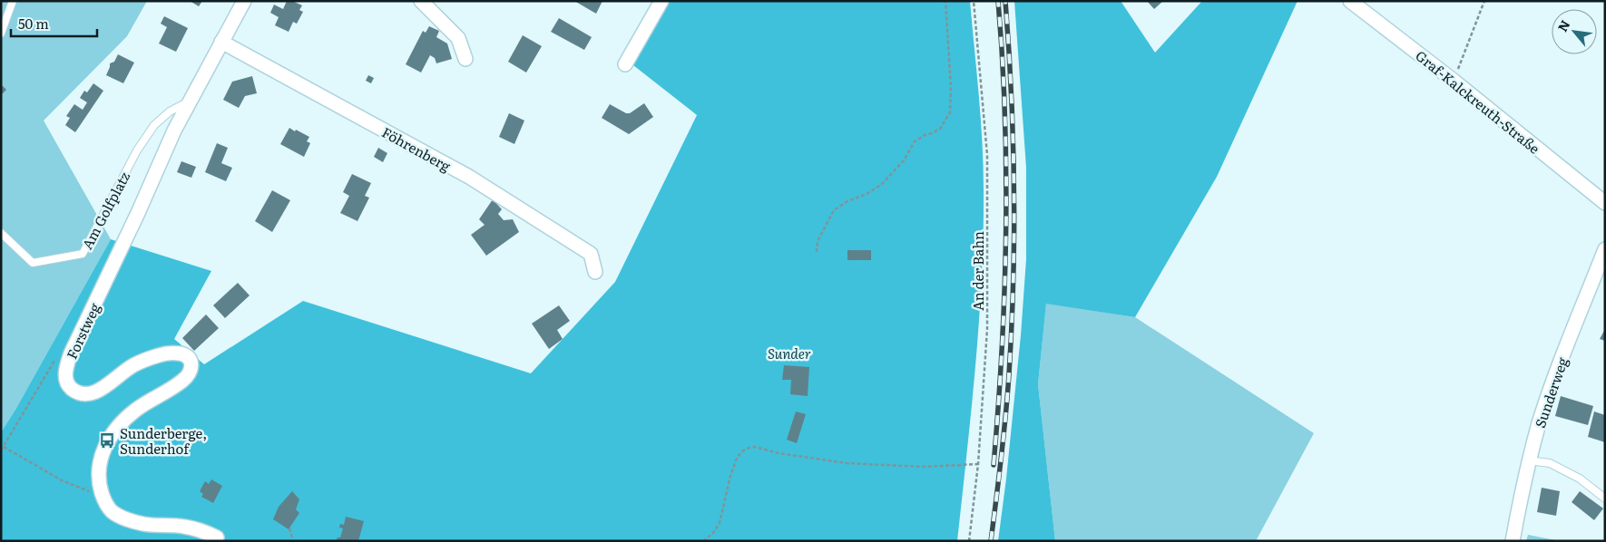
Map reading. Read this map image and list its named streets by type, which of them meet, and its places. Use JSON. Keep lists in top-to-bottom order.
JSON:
{
  "streets": {
    "street": [
      "Graf-Kalckreuth-Straße",
      "Föhrenberg",
      "Forstweg",
      "Sunderweg"
    ],
    "lane": ["Am Golfplatz"],
    "path": ["An der Bahn"]
  },
  "crossings": [
    ["Föhrenberg", "Forstweg"],
    ["Am Golfplatz", "Forstweg"]
  ],
  "parks": ["Sunder"],
  "places": {
    "bus stop": ["Sunderberge, Sunderhof"]
  },
  "scale_bar": "50 m",
  "north": "top left"
}
